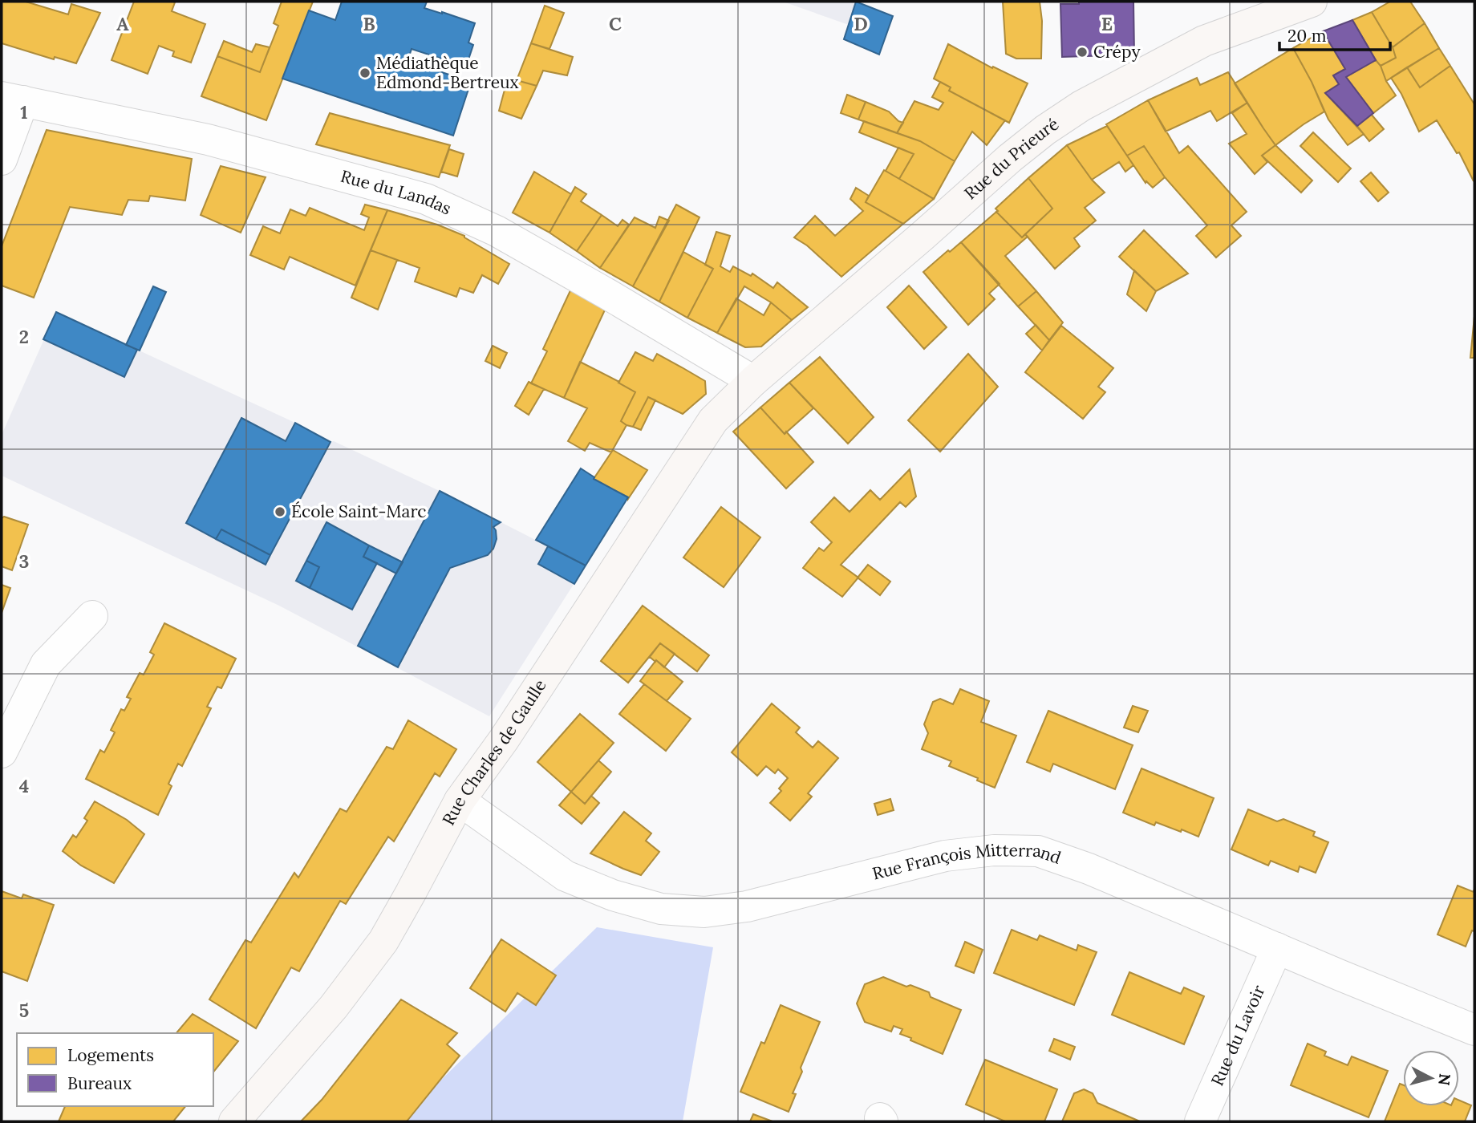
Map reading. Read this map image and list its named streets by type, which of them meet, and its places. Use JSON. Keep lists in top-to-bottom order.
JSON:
{
  "streets": {
    "main road": ["Rue du Prieuré", "Rue Charles de Gaulle"],
    "street": ["Rue du Landas", "Rue François Mitterrand", "Rue du Lavoir"]
  },
  "crossings": [
    ["Rue du Prieuré", "Rue du Landas"],
    ["Rue du Prieuré", "Rue Charles de Gaulle"],
    ["Rue du Landas", "Rue Charles de Gaulle"],
    ["Rue Charles de Gaulle", "Rue François Mitterrand"],
    ["Rue François Mitterrand", "Rue du Lavoir"]
  ],
  "places": ["Crépy", "Médiathèque Edmond-Bertreux", "École Saint-Marc"],
  "legend": ["Logements", "Bureaux"],
  "scale_bar": "20 m",
  "north": "right",
  "grid": {
    "columns": [
      "A",
      "B",
      "C",
      "D",
      "E"
    ],
    "rows": [
      "1",
      "2",
      "3",
      "4",
      "5"
    ]
  }
}
